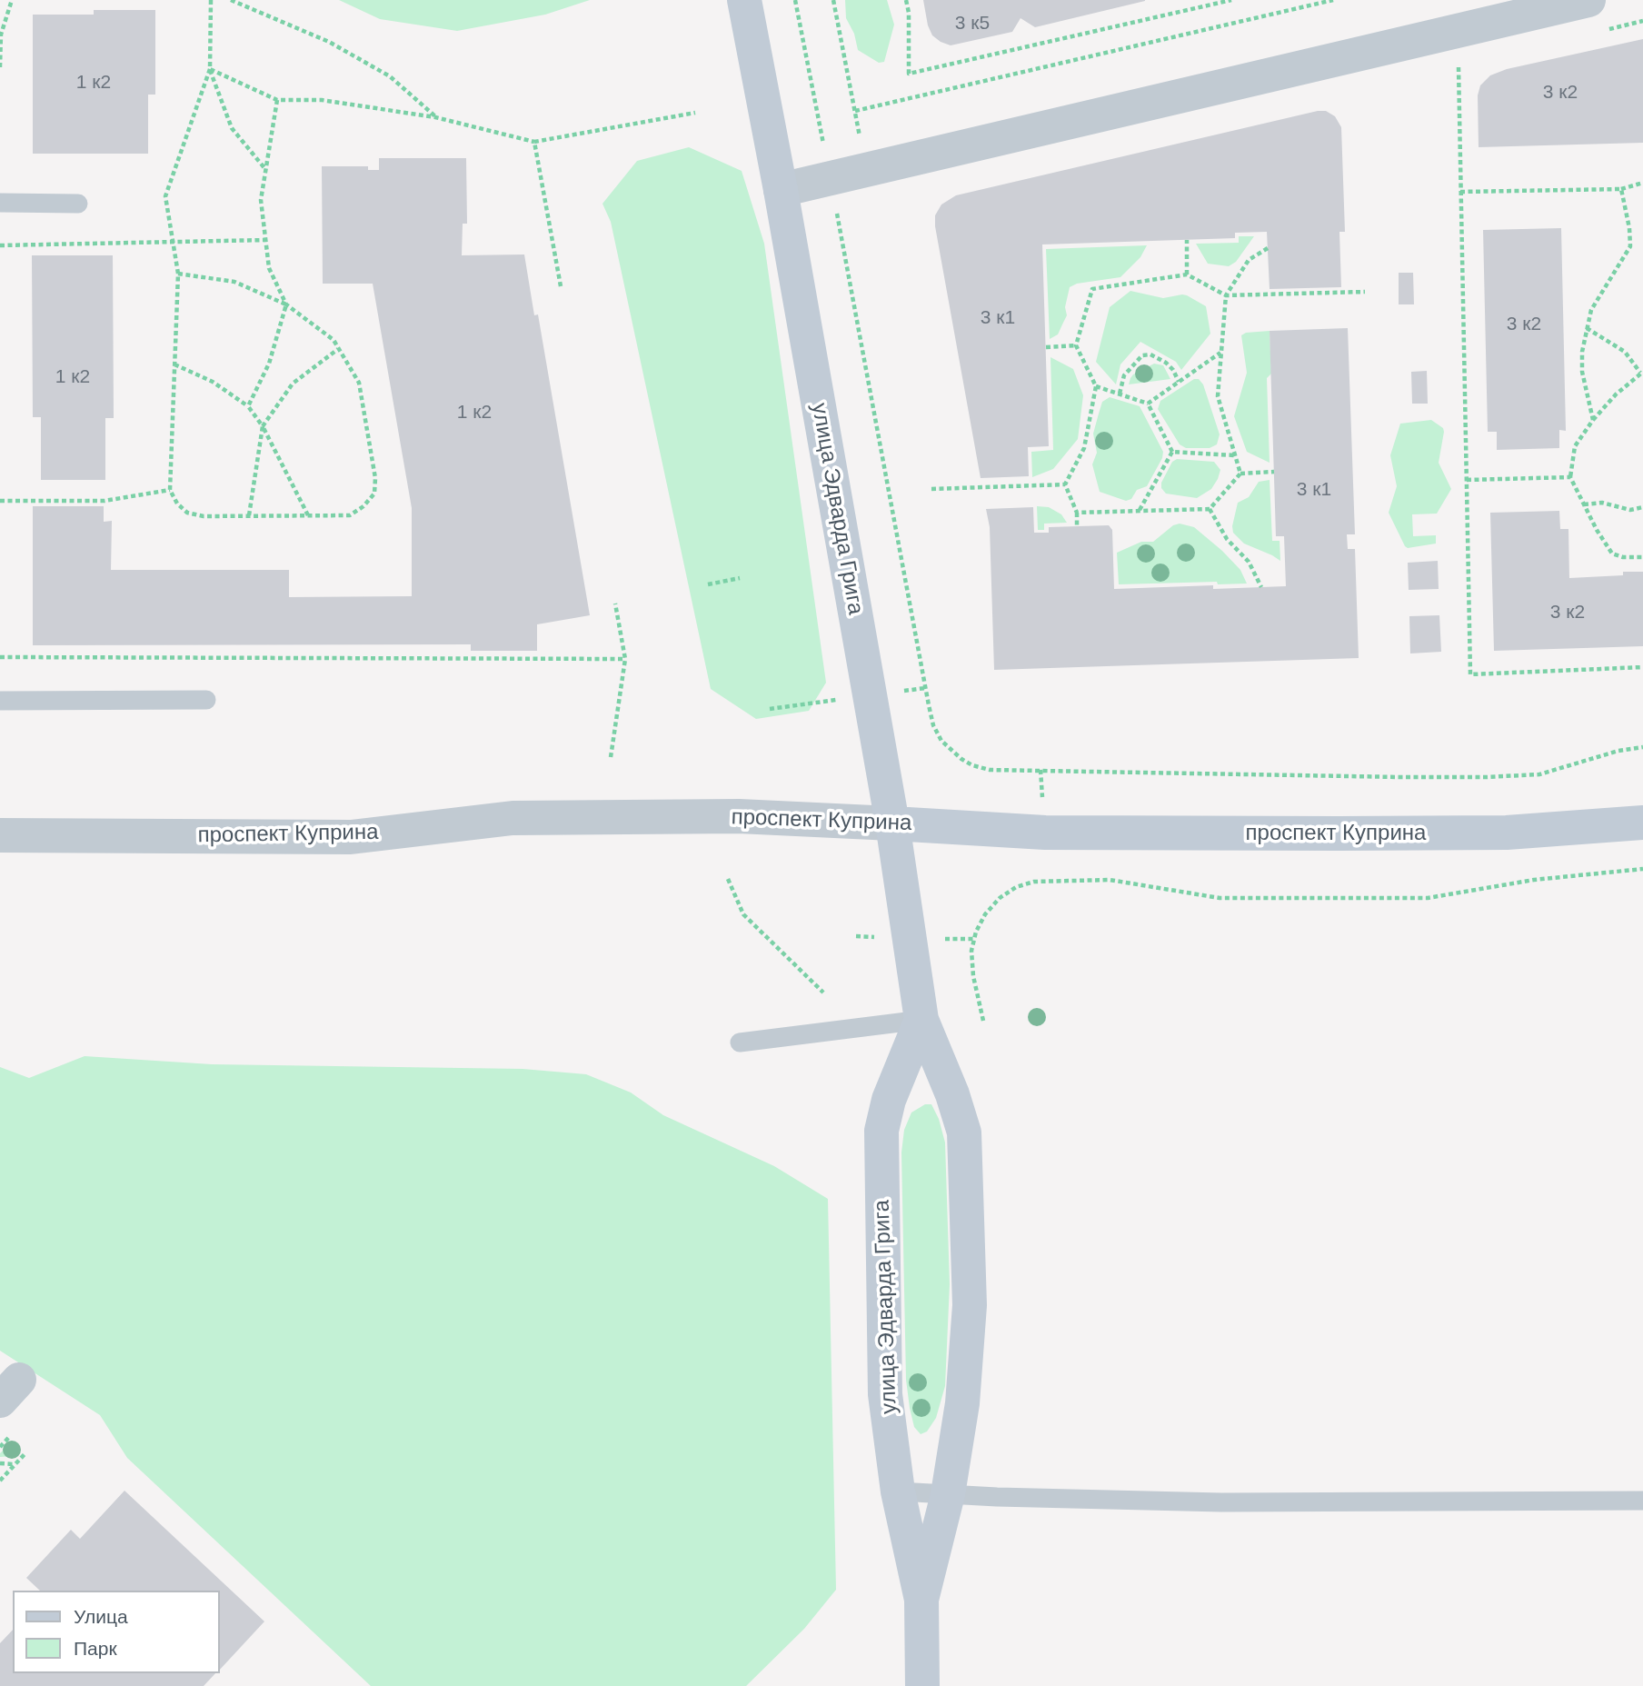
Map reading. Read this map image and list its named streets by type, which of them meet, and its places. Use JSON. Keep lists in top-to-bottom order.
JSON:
{
  "streets": {
    "street": ["улица Эдварда Грига", "проспект Куприна"]
  },
  "crossings": [
    ["улица Эдварда Грига", "проспект Куприна"]
  ],
  "house_numbers": [
    "3 к5",
    "1 к2",
    "3 к2",
    "3 к1",
    "3 к2",
    "1 к2",
    "1 к2",
    "3 к1",
    "3 к2"
  ],
  "legend": ["Улица", "Парк"]
}
